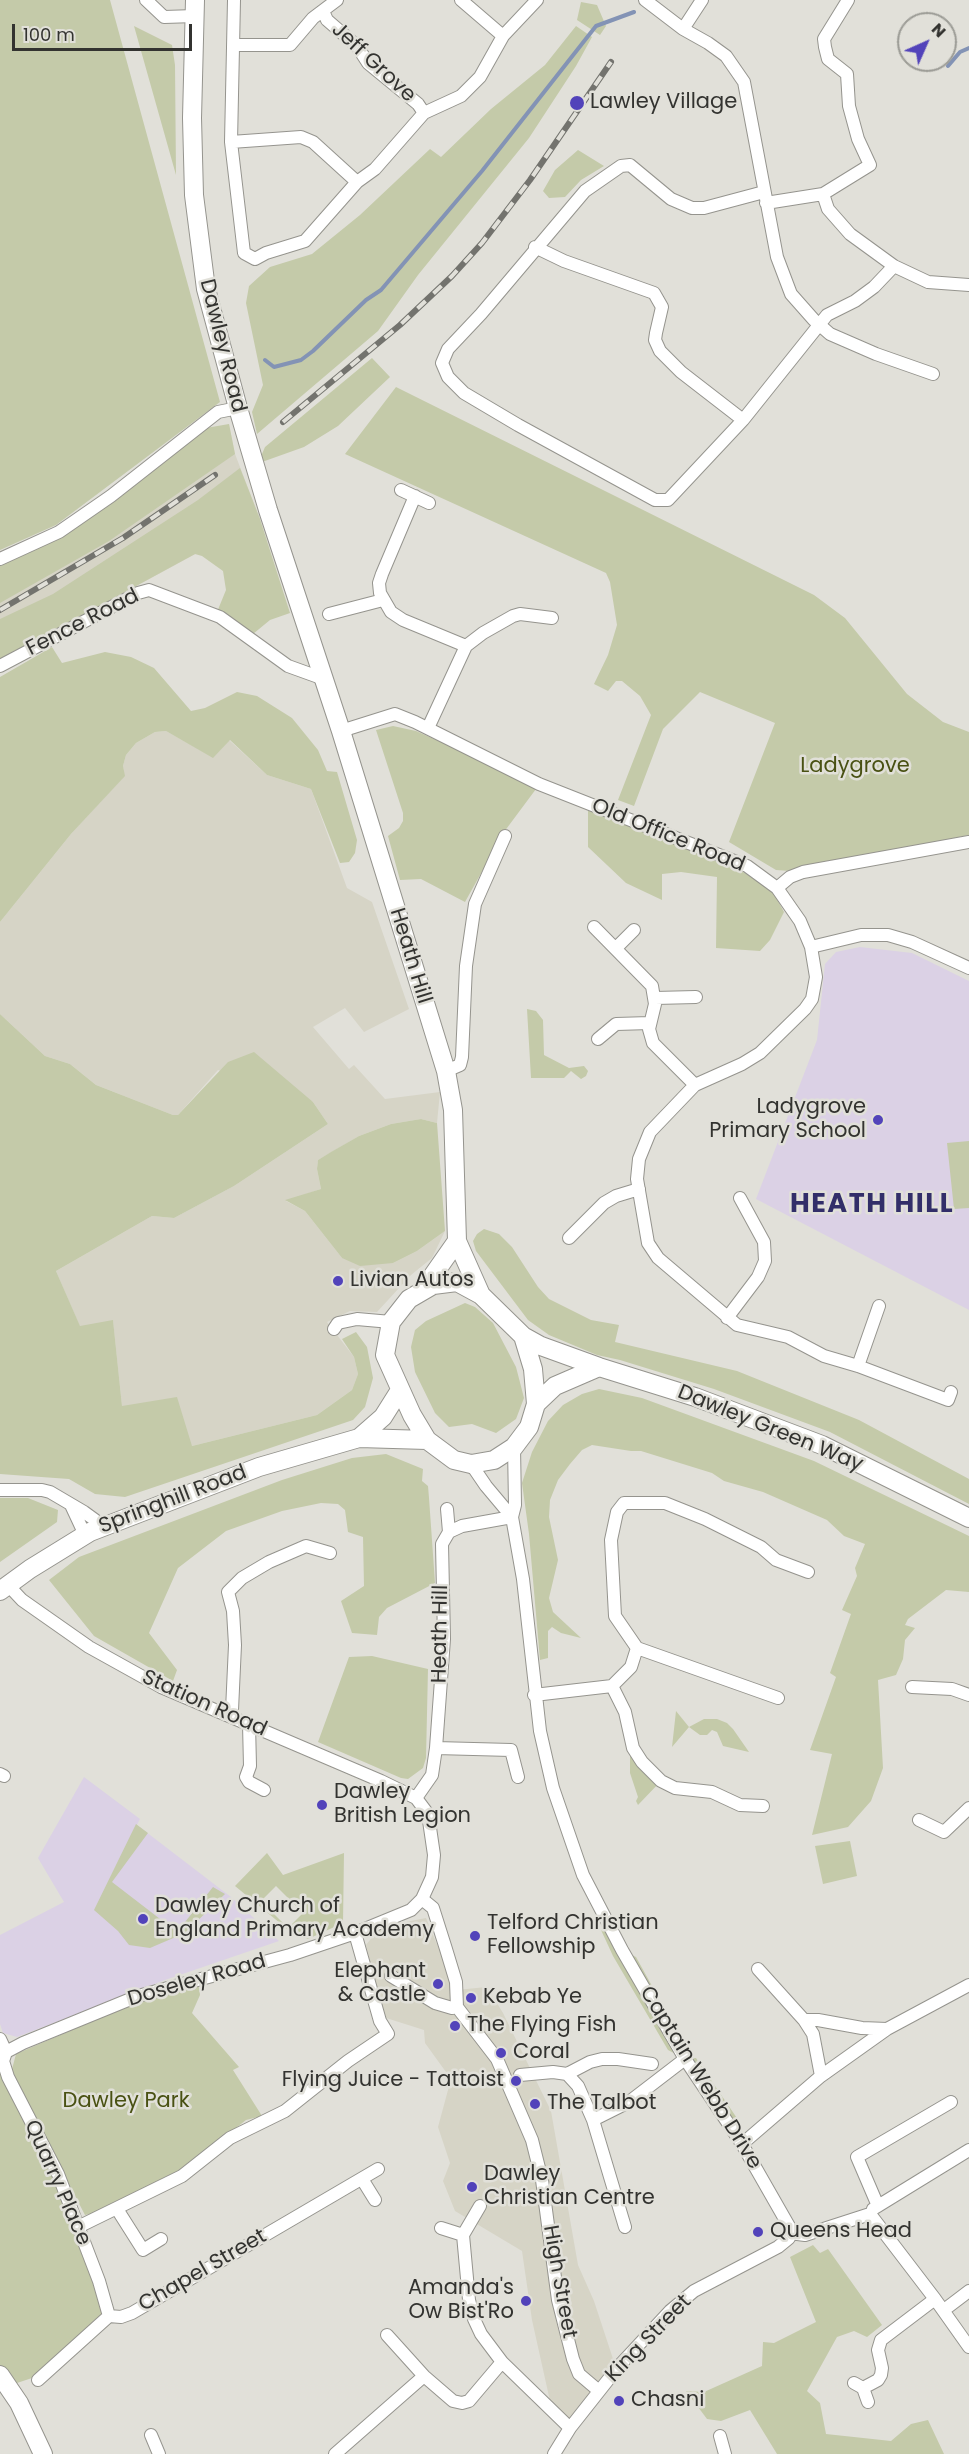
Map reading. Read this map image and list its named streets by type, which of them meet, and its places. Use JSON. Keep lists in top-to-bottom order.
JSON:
{
  "streets": {
    "main road": [
      "Dawley Road",
      "Heath Hill",
      "Dawley Green Way",
      "Springhill Road"
    ],
    "street": [
      "Jeff Grove",
      "Fence Road",
      "Old Office Road",
      "Station Road",
      "Doseley Road",
      "Captain Webb Drive",
      "Quarry Place",
      "Chapel Street",
      "High Street",
      "King Street"
    ]
  },
  "crossings": [
    ["Dawley Road", "Fence Road"],
    ["Dawley Road", "Heath Hill"],
    ["Fence Road", "Heath Hill"],
    ["Old Office Road", "Heath Hill"],
    ["Heath Hill", "Dawley Green Way"],
    ["Heath Hill", "Springhill Road"],
    ["Heath Hill", "Station Road"],
    ["Heath Hill", "Captain Webb Drive"],
    ["Dawley Green Way", "Springhill Road"],
    ["Dawley Green Way", "Captain Webb Drive"],
    ["Springhill Road", "Station Road"],
    ["Springhill Road", "Captain Webb Drive"],
    ["Doseley Road", "Quarry Place"],
    ["Captain Webb Drive", "King Street"],
    ["Quarry Place", "Chapel Street"],
    ["High Street", "King Street"]
  ],
  "districts": ["HEATH HILL"],
  "parks": ["Ladygrove", "Dawley Park"],
  "places": [
    "Lawley Village",
    "Ladygrove Primary School",
    "Livian Autos",
    "Dawley British Legion",
    "Dawley Church of England Primary Academy",
    "Telford Christian Fellowship",
    "Elephant & Castle",
    "Kebab Ye",
    "The Flying Fish",
    "Coral",
    "Flying Juice - Tattoist",
    "The Talbot",
    "Dawley Christian Centre",
    "Queens Head",
    "Amanda's Ow Bist'Ro",
    "Chasni"
  ],
  "scale_bar": "100 m",
  "north": "top right"
}
